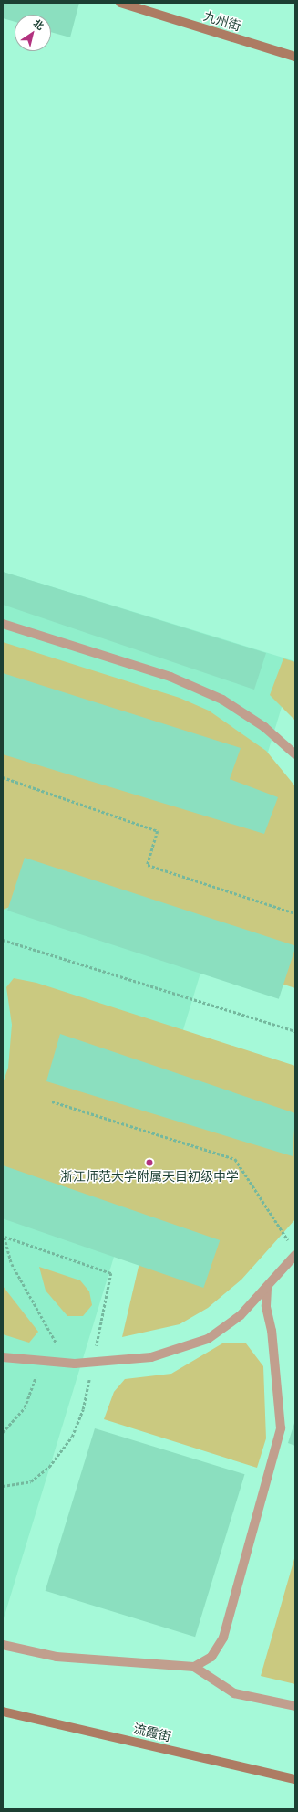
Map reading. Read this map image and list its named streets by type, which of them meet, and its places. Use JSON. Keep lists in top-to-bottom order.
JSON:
{
  "streets": {
    "street": ["九州街", "流霞街"]
  },
  "places": ["浙江师范大学附属天目初级中学"],
  "north": "top right"
}
